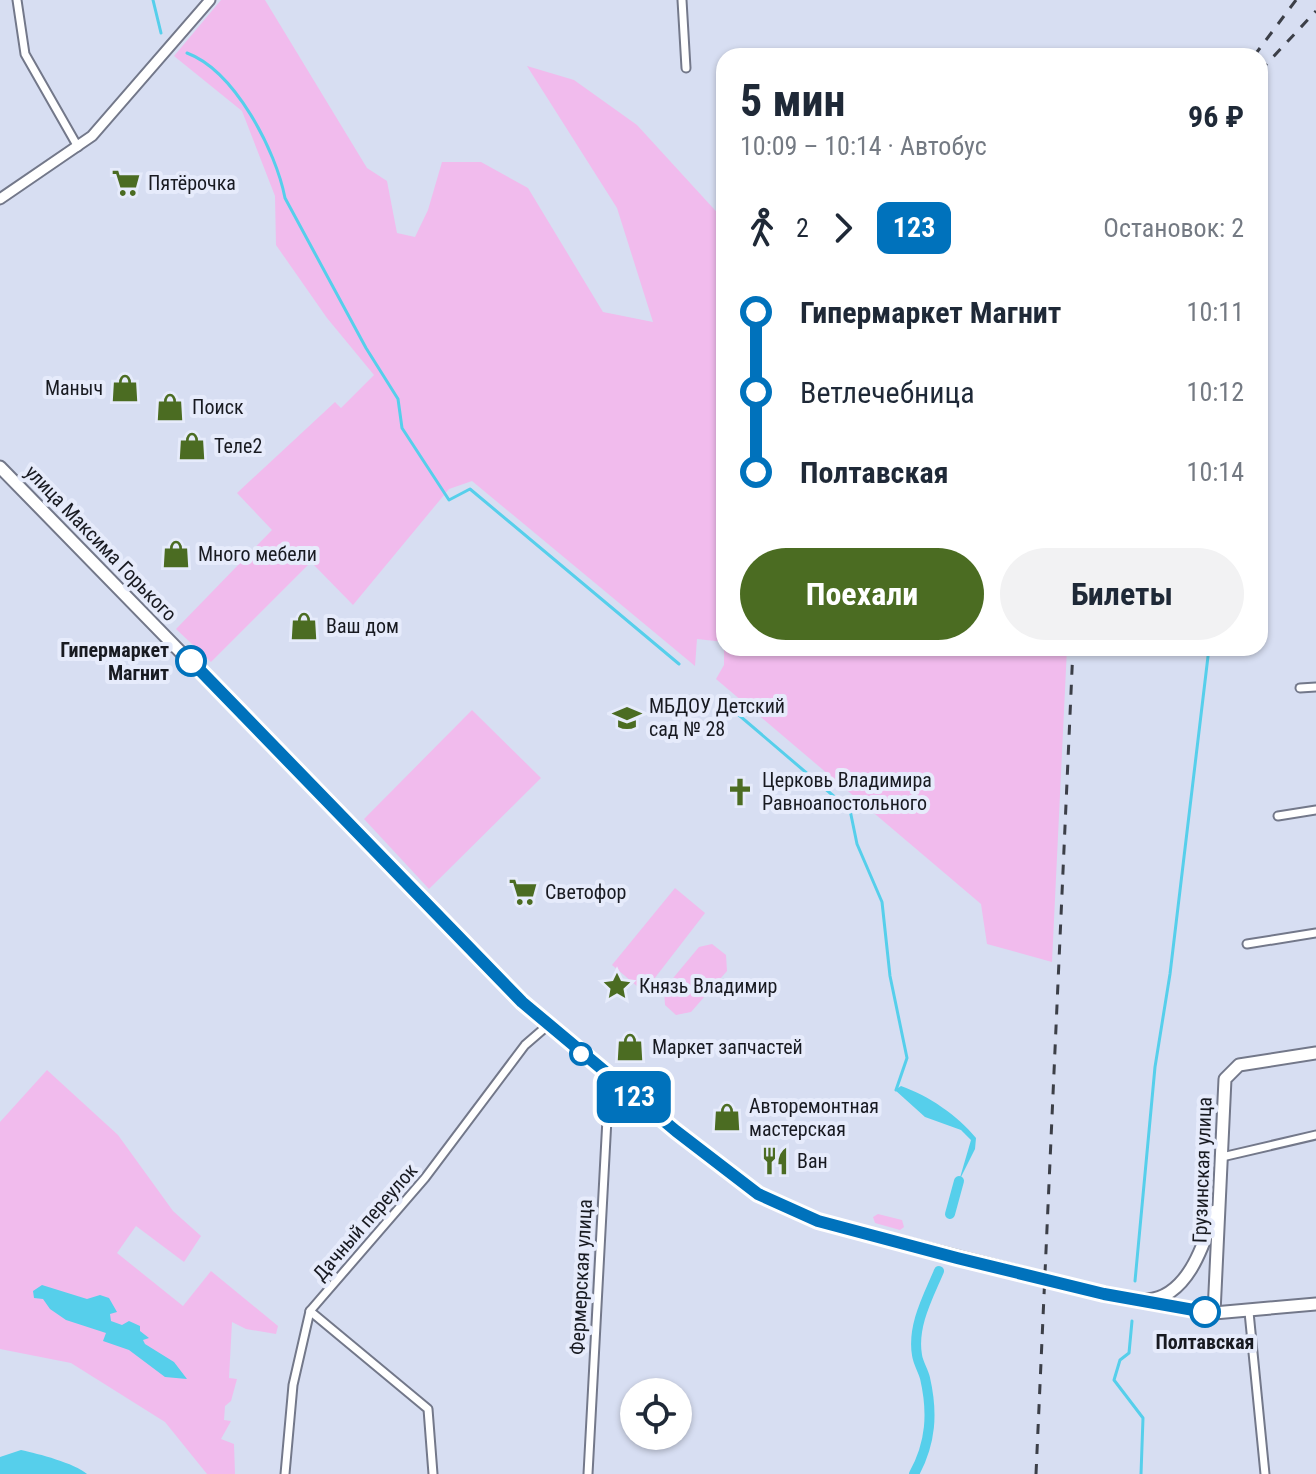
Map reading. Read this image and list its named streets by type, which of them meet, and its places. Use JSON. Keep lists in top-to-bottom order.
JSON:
{
  "streets": {
    "main road": ["улица Максима Горького", "Грузинская улица"],
    "street": ["Дачный переулок", "Фермерская улица"]
  },
  "crossings": [
    ["улица Максима Горького", "Дачный переулок"],
    ["улица Максима Горького", "Фермерская улица"]
  ],
  "places": {
    "supermarket": ["Пятёрочка", "Светофор"],
    "shop": [
      "Маныч",
      "Поиск",
      "Теле2",
      "Много мебели",
      "Ваш дом",
      "Маркет запчастей",
      "Авторемонтная мастерская"
    ],
    "other": ["Гипермаркет Магнит", "Полтавская"],
    "school or university": ["МБДОУ Детский сад № 28"],
    "church": ["Церковь Владимира Равноапостольного"],
    "place": ["Князь Владимир"],
    "restaurant": ["Ван"]
  },
  "lines": ["bus line 123"],
  "page": {
    "on_map": "123",
    "heading": ["5 мин", "10:09 – 10:14 · Автобус", "96 ₽"],
    "legs": ["2", "123", "Остановок: 2"],
    "list": [
      {
        "name": "Гипермаркет Магнит",
        "value": "10:11"
      },
      {
        "name": "Ветлечебница",
        "value": "10:12"
      },
      {
        "name": "Полтавская",
        "value": "10:14"
      }
    ],
    "buttons": ["Поехали", "Билеты"]
  }
}
